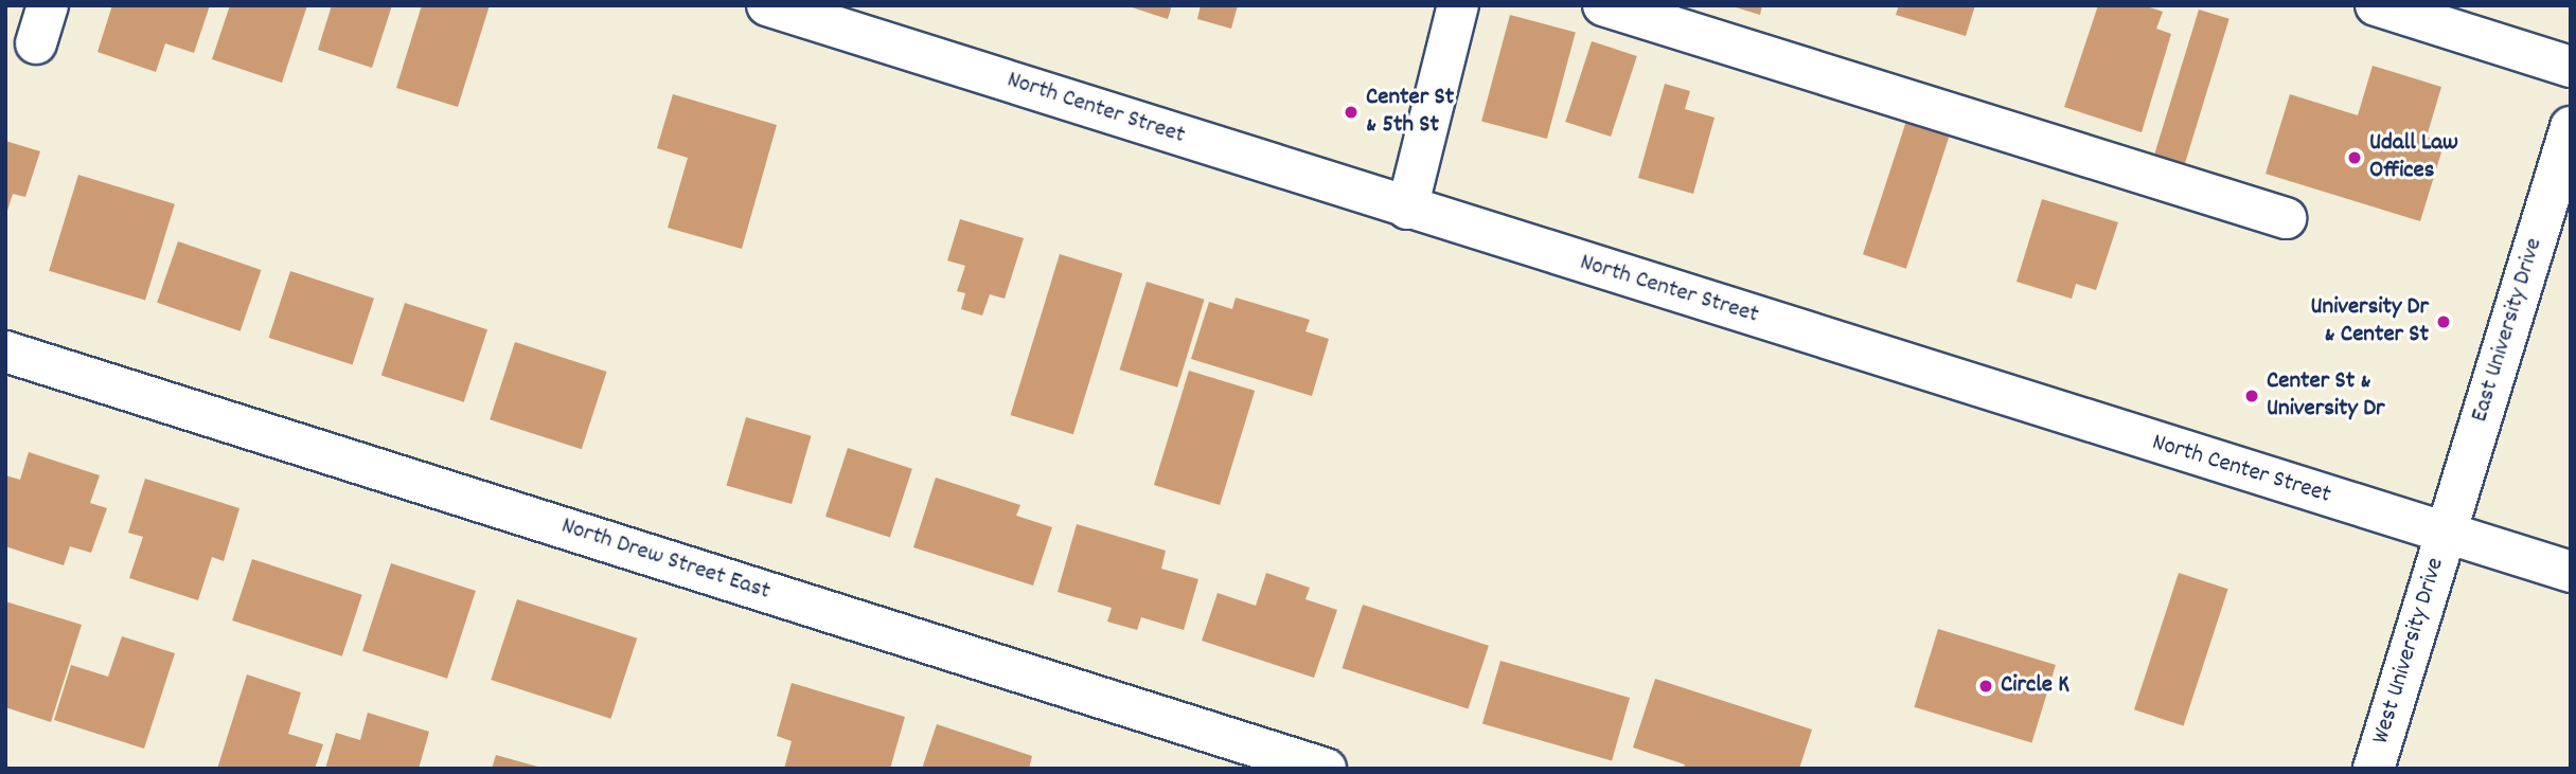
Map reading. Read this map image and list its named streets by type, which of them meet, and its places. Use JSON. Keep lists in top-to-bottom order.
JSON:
{
  "streets": {
    "street": [
      "North Center Street",
      "East University Drive",
      "North Drew Street East",
      "West University Drive"
    ]
  },
  "crossings": [
    ["North Center Street", "East University Drive"],
    ["North Center Street", "West University Drive"],
    ["East University Drive", "West University Drive"]
  ],
  "places": [
    "Center St & 5th St",
    "Udall Law Offices",
    "University Dr & Center St",
    "Center St & University Dr",
    "Circle K"
  ]
}
